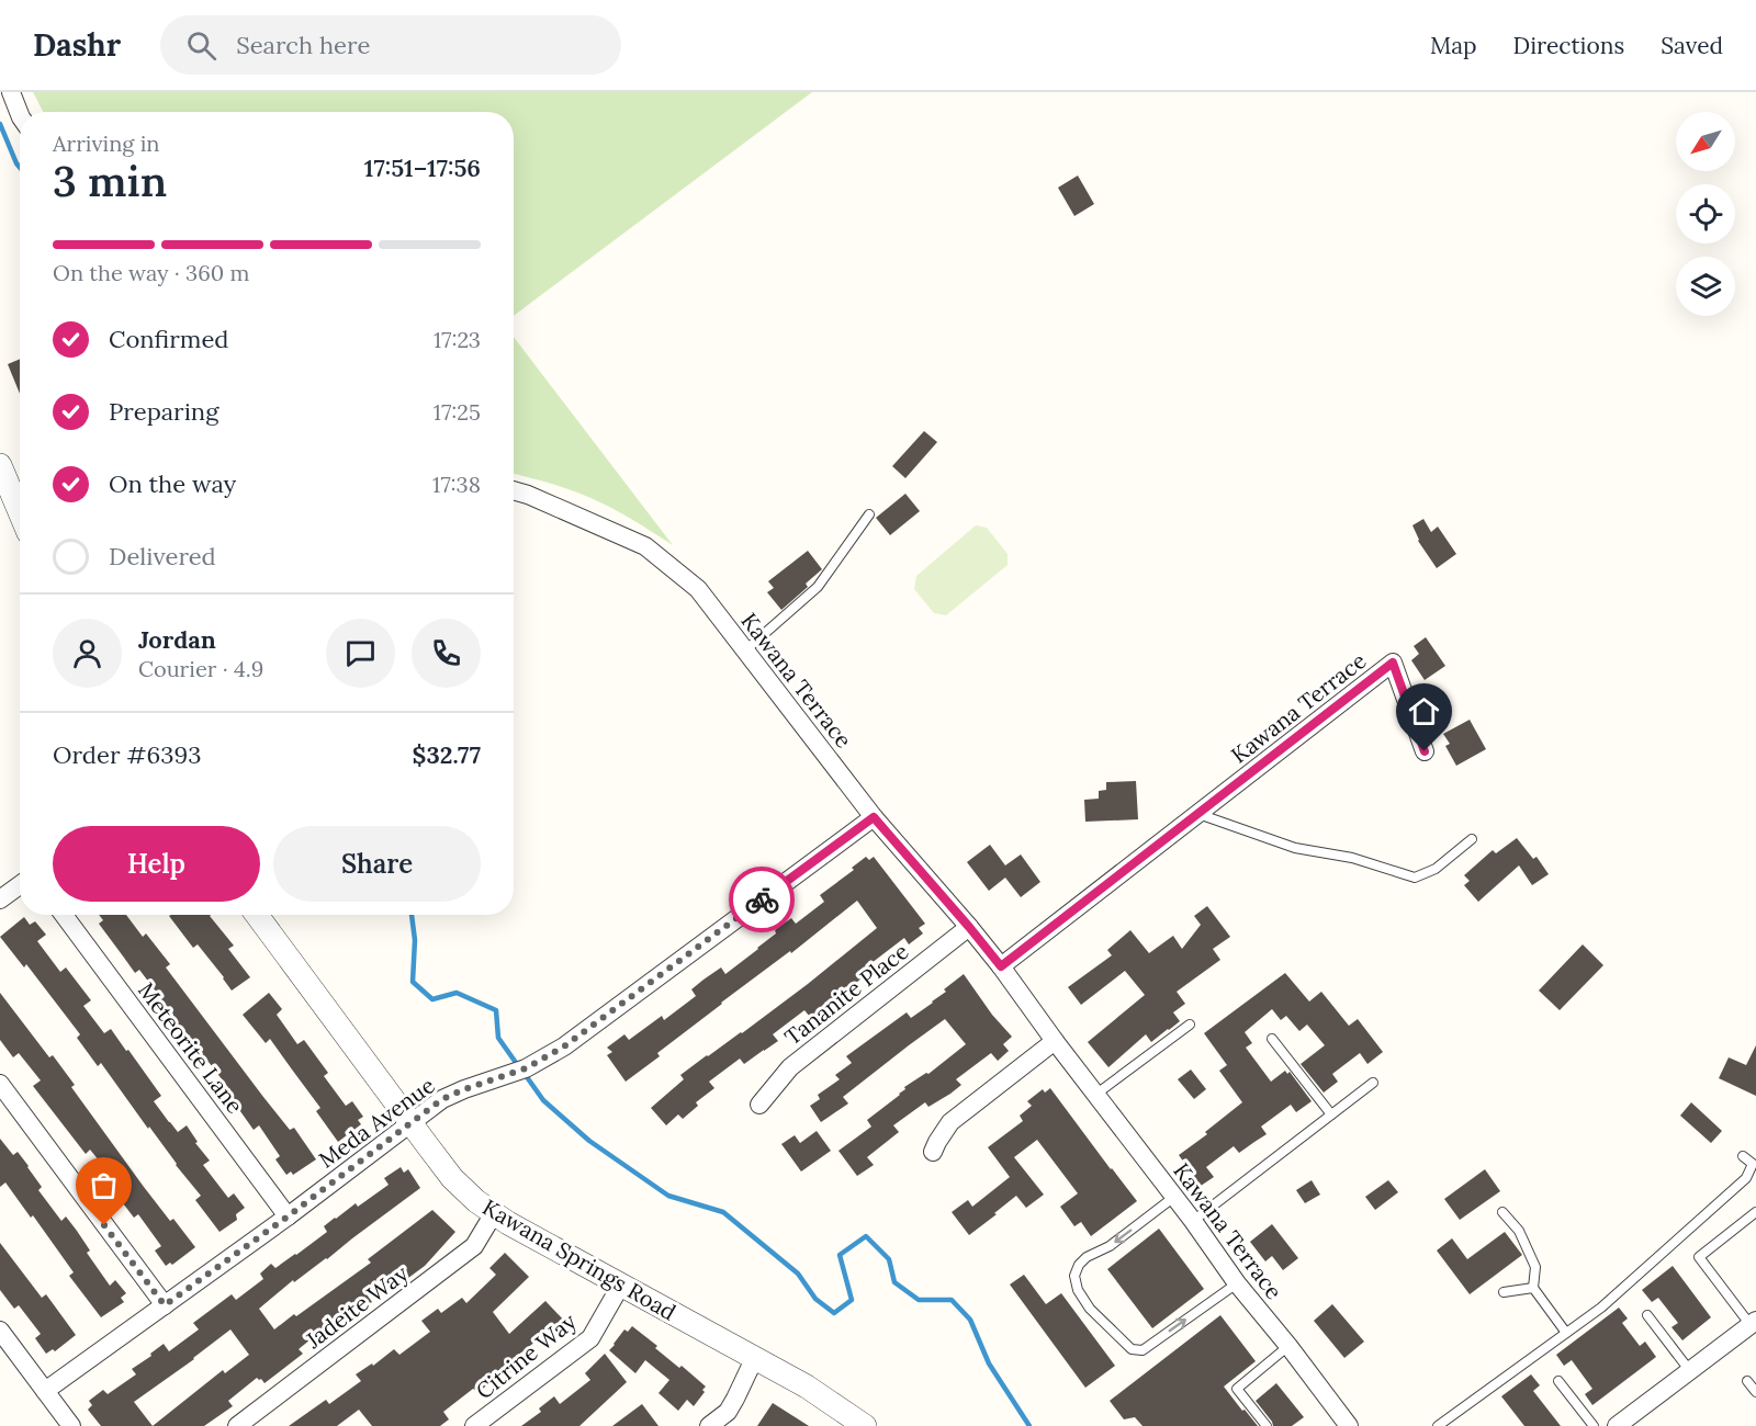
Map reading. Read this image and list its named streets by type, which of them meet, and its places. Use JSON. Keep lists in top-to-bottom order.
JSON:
{
  "streets": {
    "street": [
      "Kawana Terrace",
      "Tananite Place",
      "Meteorite Lane",
      "Meda Avenue",
      "Kawana Springs Road",
      "Jadeite Way",
      "Citrine Way"
    ]
  },
  "crossings": [
    ["Kawana Terrace", "Tananite Place"],
    ["Kawana Terrace", "Meda Avenue"],
    ["Meteorite Lane", "Meda Avenue"],
    ["Meda Avenue", "Kawana Springs Road"],
    ["Kawana Springs Road", "Jadeite Way"],
    ["Kawana Springs Road", "Citrine Way"]
  ],
  "north": "bottom left",
  "page": {
    "header": "Dashr",
    "search": "Search here",
    "nav": ["Map", "Directions", "Saved"],
    "heading": ["3 min", "Arriving in", "17:51–17:56"],
    "panel": [
      "Jordan",
      "Courier · 4.9",
      "Order #6393",
      "$32.77"
    ],
    "bar": "On the way · 360 m",
    "list": [
      ["Confirmed", "17:23"],
      ["Preparing", "17:25"],
      ["On the way", "17:38"],
      "Delivered"
    ],
    "buttons": ["Help", "Share"]
  }
}
